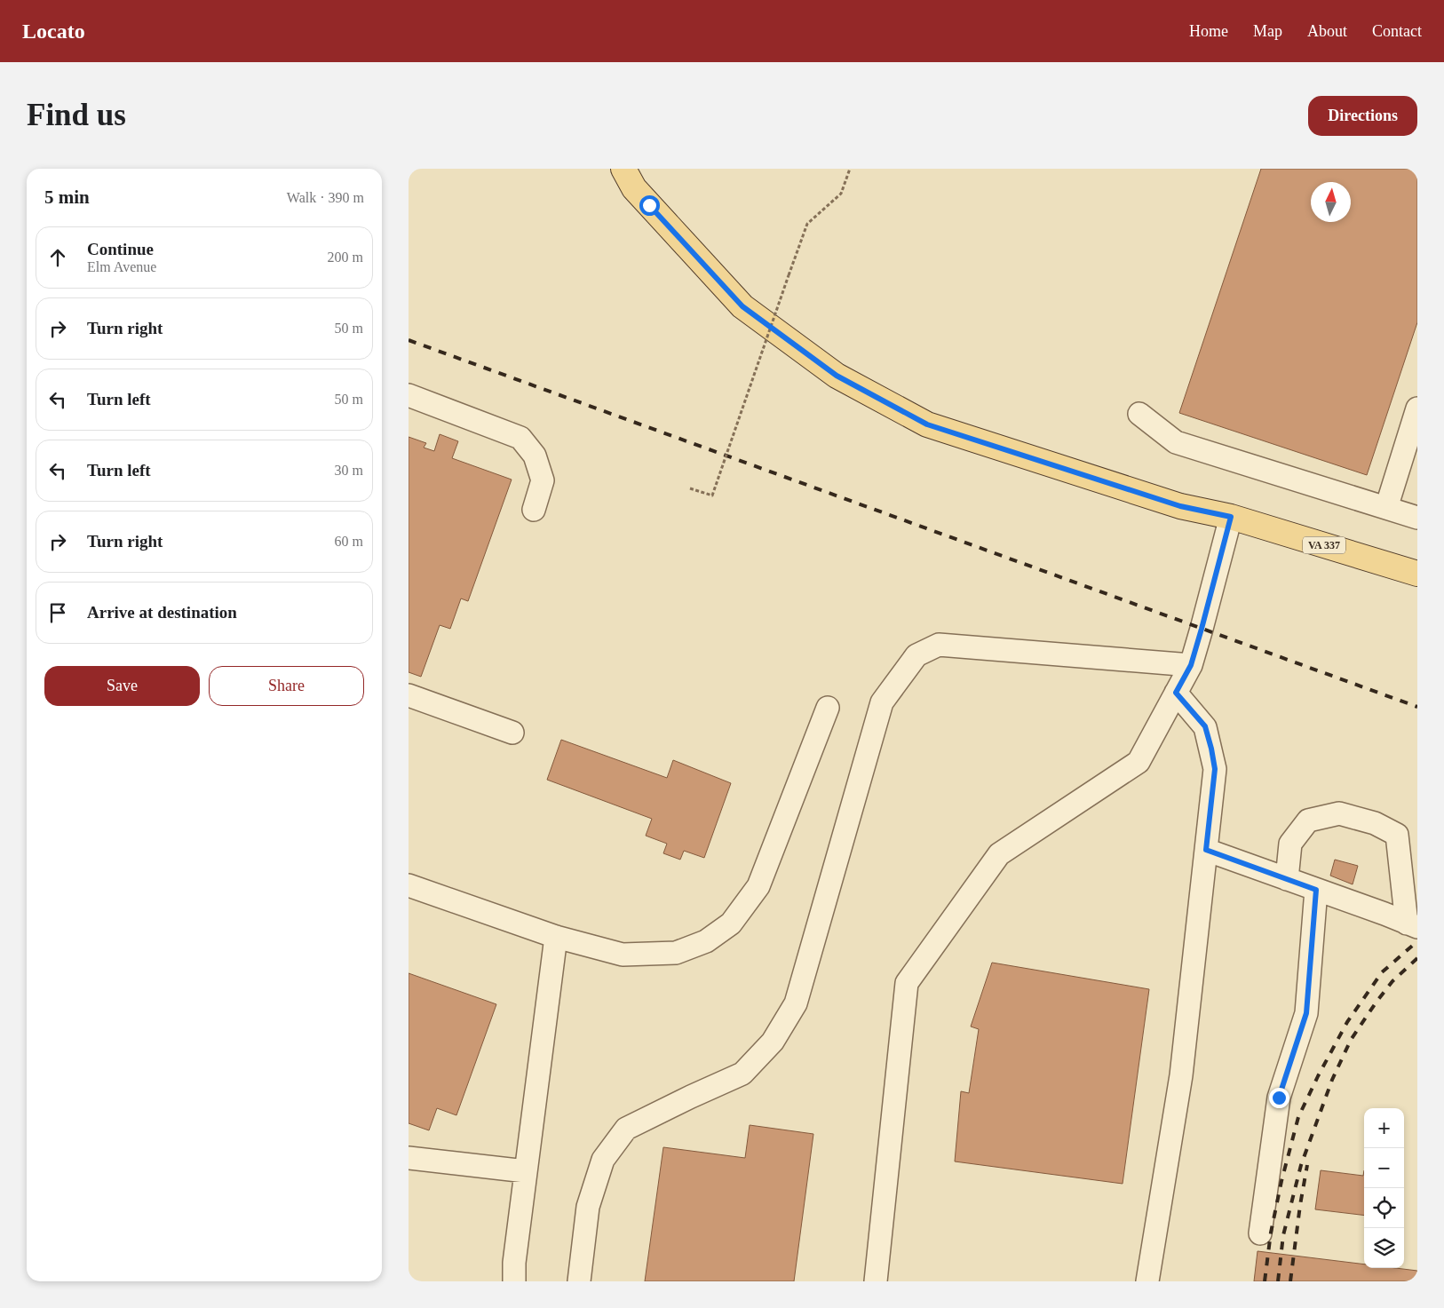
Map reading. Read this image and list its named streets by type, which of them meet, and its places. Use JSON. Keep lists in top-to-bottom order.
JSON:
{
  "streets": {
    "main road": ["VA 337"]
  },
  "north": "top",
  "page": {
    "header": "Locato",
    "nav": [
      "Home",
      "Map",
      "About",
      "Contact"
    ],
    "buttons": [
      "Directions",
      ["Save", "Share"]
    ],
    "title": "Find us",
    "heading": ["5 min", "Walk · 390 m"],
    "list": [
      ["Continue", "Elm Avenue", "200 m"],
      ["Turn right", "50 m"],
      ["Turn left", "50 m"],
      ["Turn left", "30 m"],
      ["Turn right", "60 m"],
      "Arrive at destination"
    ],
    "map_buttons": ["+", "−"]
  }
}
